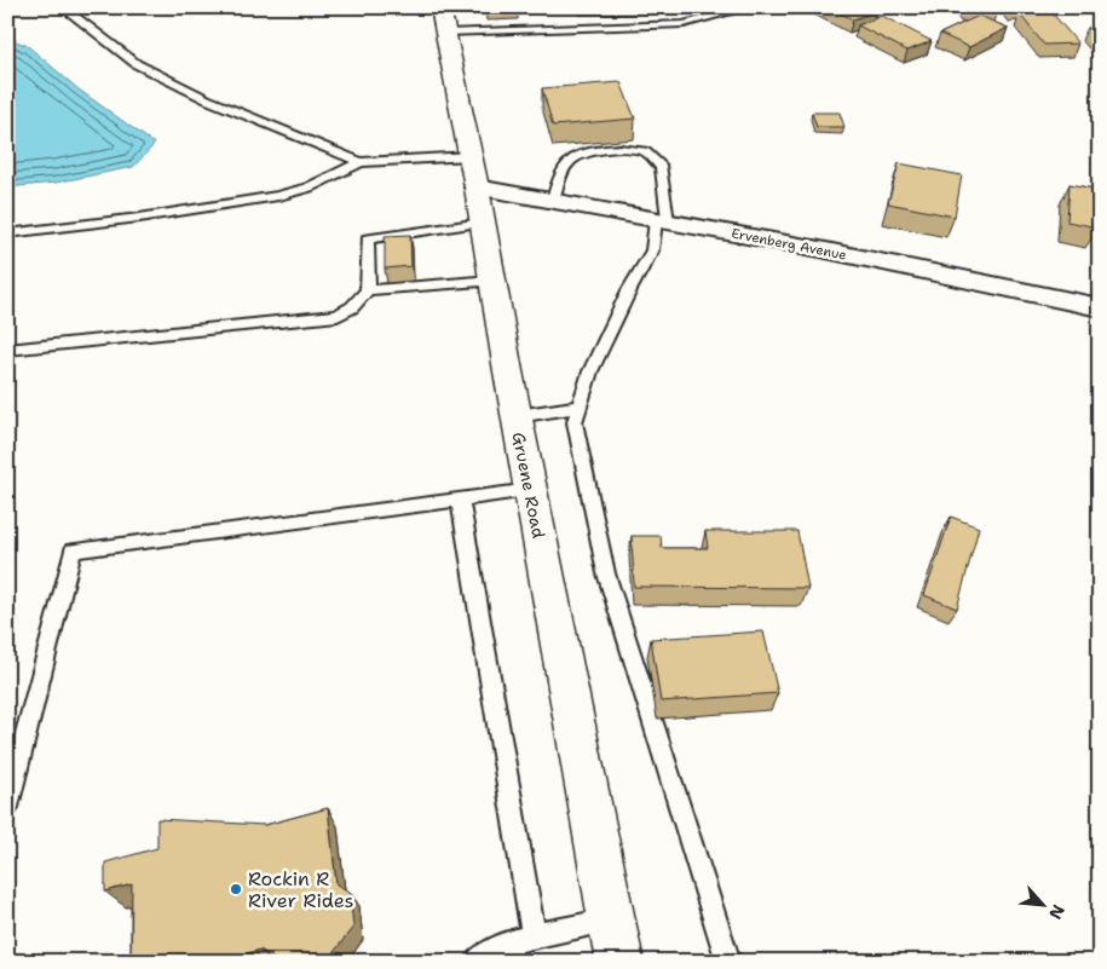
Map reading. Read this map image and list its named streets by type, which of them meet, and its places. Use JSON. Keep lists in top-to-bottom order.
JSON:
{
  "streets": {
    "street": ["Ervenberg Avenue", "Gruene Road"]
  },
  "crossings": [
    ["Ervenberg Avenue", "Gruene Road"]
  ],
  "places": ["Rockin R River Rides"],
  "north": "bottom right"
}
